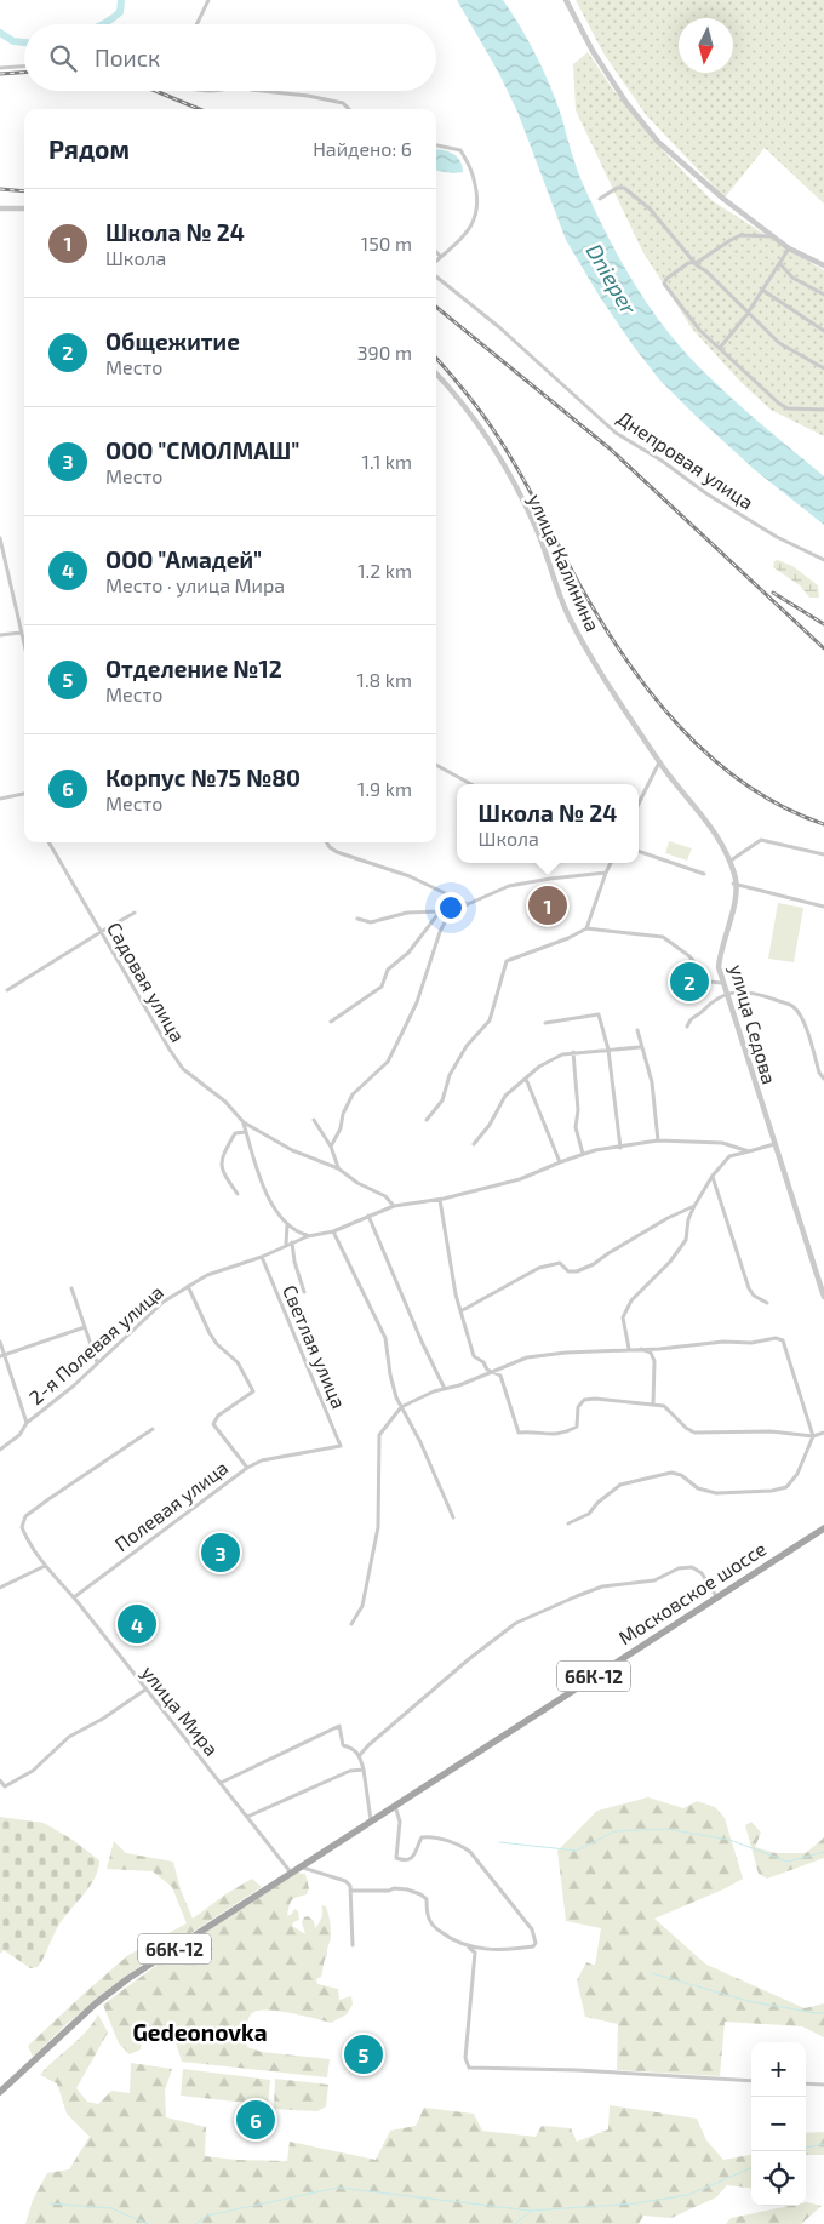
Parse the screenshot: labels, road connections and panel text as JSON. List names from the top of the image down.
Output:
{
  "streets": {
    "main road": ["Московское шоссе", "66К-12"],
    "street": [
      "Днепровая улица",
      "улица Калинина",
      "Садовая улица",
      "улица Седова",
      "2-я Полевая улица",
      "Светлая улица",
      "Полевая улица",
      "улица Мира"
    ]
  },
  "crossings": [
    ["улица Калинина", "улица Седова"],
    ["Садовая улица", "2-я Полевая улица"],
    ["2-я Полевая улица", "Светлая улица"],
    ["2-я Полевая улица", "Полевая улица"],
    ["Светлая улица", "Полевая улица"],
    ["Полевая улица", "улица Мира"],
    ["Московское шоссе", "66К-12"],
    ["Московское шоссе", "улица Мира"],
    ["66К-12", "улица Мира"]
  ],
  "districts": ["Gedeonovka"],
  "water": ["Dnieper"],
  "north": "bottom",
  "page": {
    "search": "Поиск",
    "heading": ["Рядом", "Найдено: 6"],
    "list": [
      {
        "mark": "1",
        "name": "Школа № 24",
        "note": "Школа",
        "value": "150 m"
      },
      {
        "mark": "2",
        "name": "Общежитие",
        "note": "Место",
        "value": "390 m"
      },
      {
        "mark": "3",
        "name": "ООО \"СМОЛМАШ\"",
        "note": "Место",
        "value": "1.1 km"
      },
      {
        "mark": "4",
        "name": "ООО \"Амадей\"",
        "note": "Место · улица Мира",
        "value": "1.2 km"
      },
      {
        "mark": "5",
        "name": "Отделение №12",
        "note": "Место",
        "value": "1.8 km"
      },
      {
        "mark": "6",
        "name": "Корпус №75 №80",
        "note": "Место",
        "value": "1.9 km"
      }
    ],
    "popup": ["Школа № 24", "Школа"],
    "pins": [
      "1",
      "2",
      "3",
      "4",
      "5",
      "6"
    ],
    "map_buttons": ["+", "−"]
  }
}
